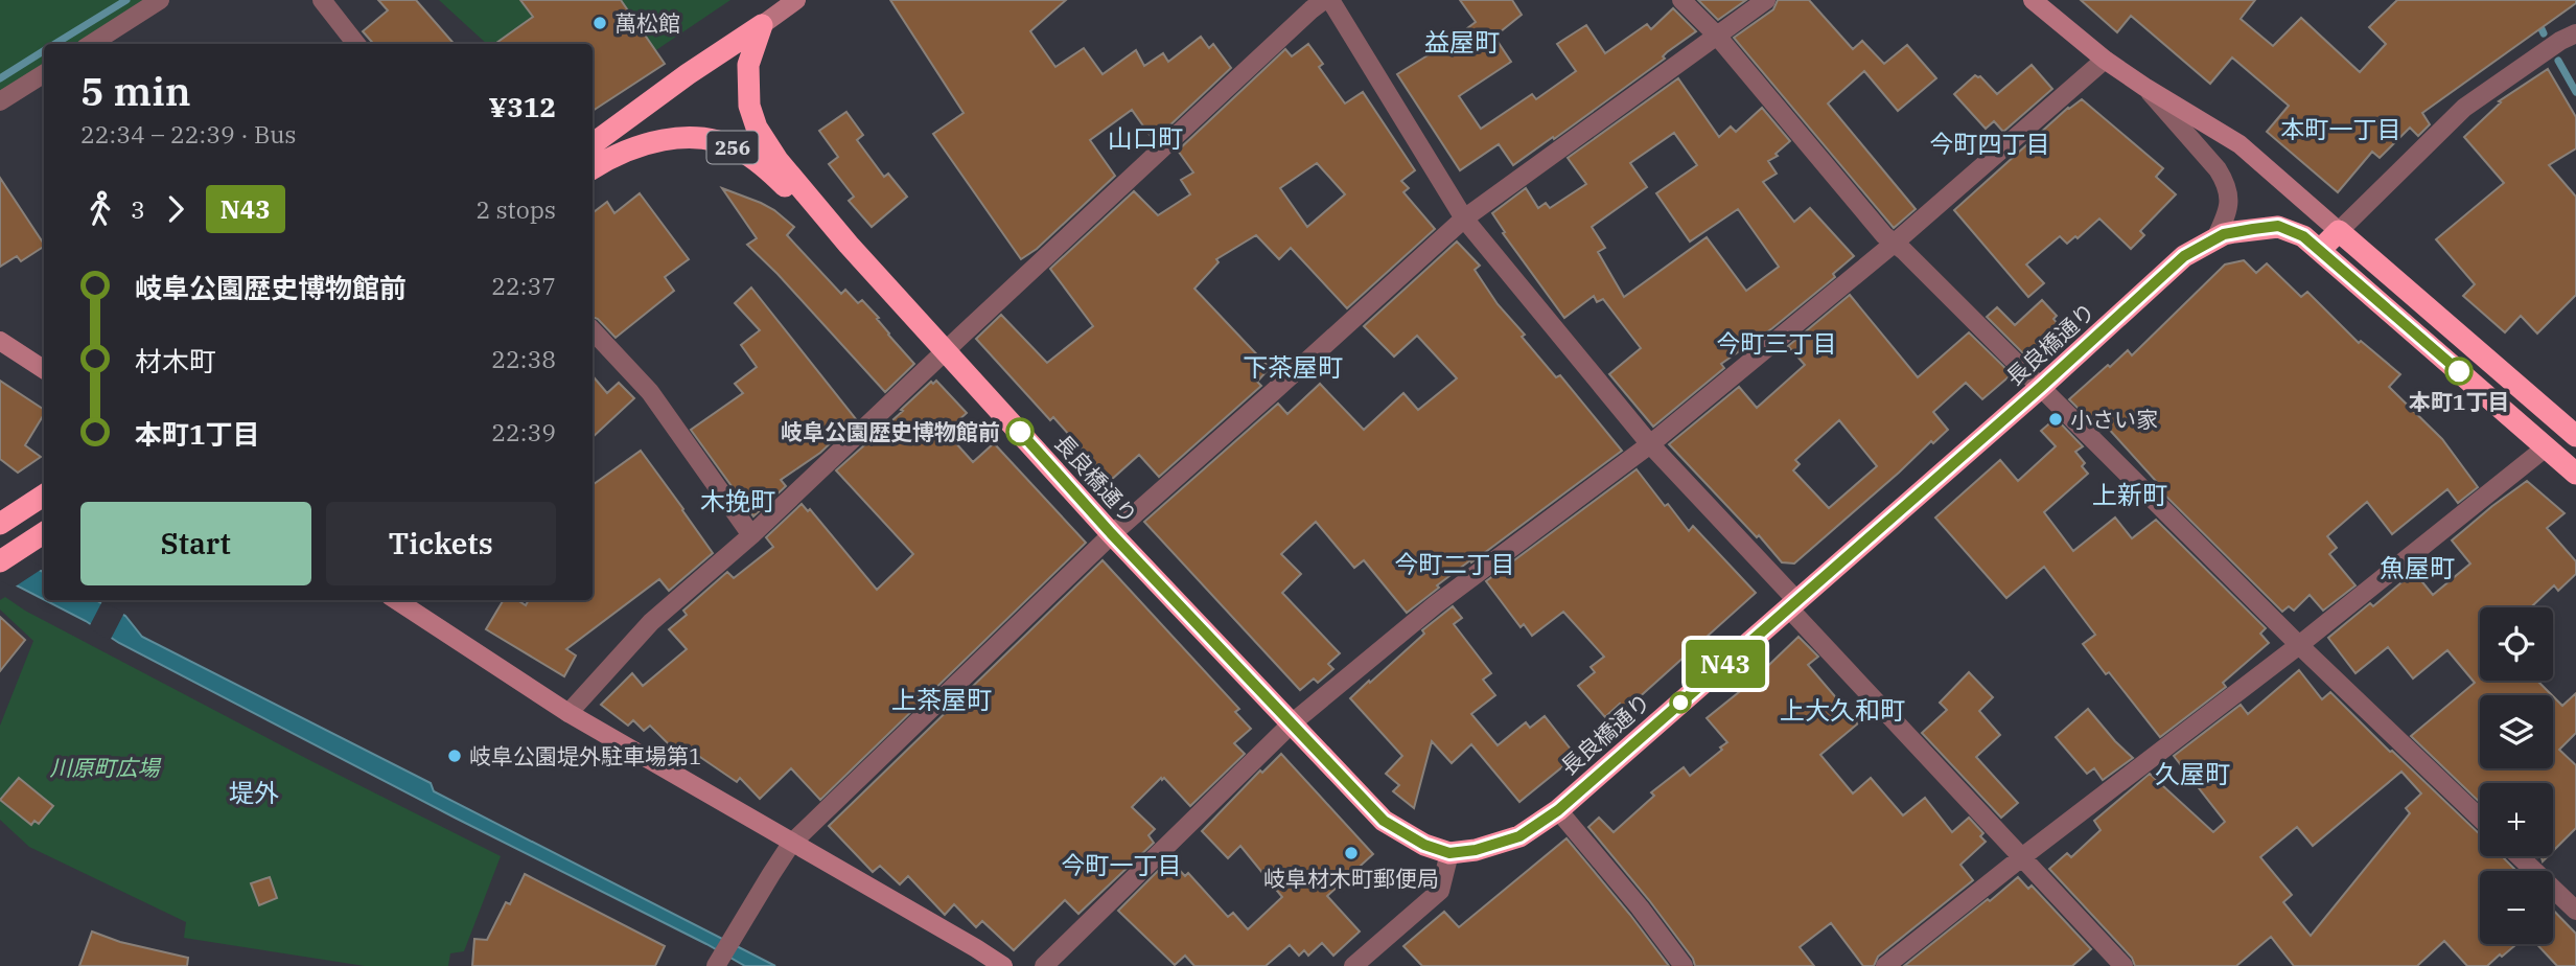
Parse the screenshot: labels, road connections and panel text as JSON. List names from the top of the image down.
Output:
{
  "streets": {
    "highway": ["256", "長良橋通り"]
  },
  "districts": [
    "益屋町",
    "本町一丁目",
    "山口町",
    "今町四丁目",
    "今町三丁目",
    "下茶屋町",
    "上新町",
    "木挽町",
    "今町二丁目",
    "魚屋町",
    "上茶屋町",
    "上大久和町",
    "久屋町",
    "堤外",
    "今町一丁目"
  ],
  "parks": ["川原町広場"],
  "places": [
    "萬松館",
    "本町1丁目",
    "小さい家",
    "岐阜公園歴史博物館前",
    "岐阜公園堤外駐車場第1",
    "岐阜材木町郵便局"
  ],
  "lines": ["bus line N43"],
  "page": {
    "on_map": "N43",
    "heading": ["5 min", "22:34 – 22:39 · Bus", "¥312"],
    "legs": ["3", "N43", "2 stops"],
    "list": [
      {
        "name": "岐阜公園歴史博物館前",
        "value": "22:37"
      },
      {
        "name": "材木町",
        "value": "22:38"
      },
      {
        "name": "本町1丁目",
        "value": "22:39"
      }
    ],
    "buttons": ["Start", "Tickets"],
    "map_buttons": ["+", "−"]
  }
}
